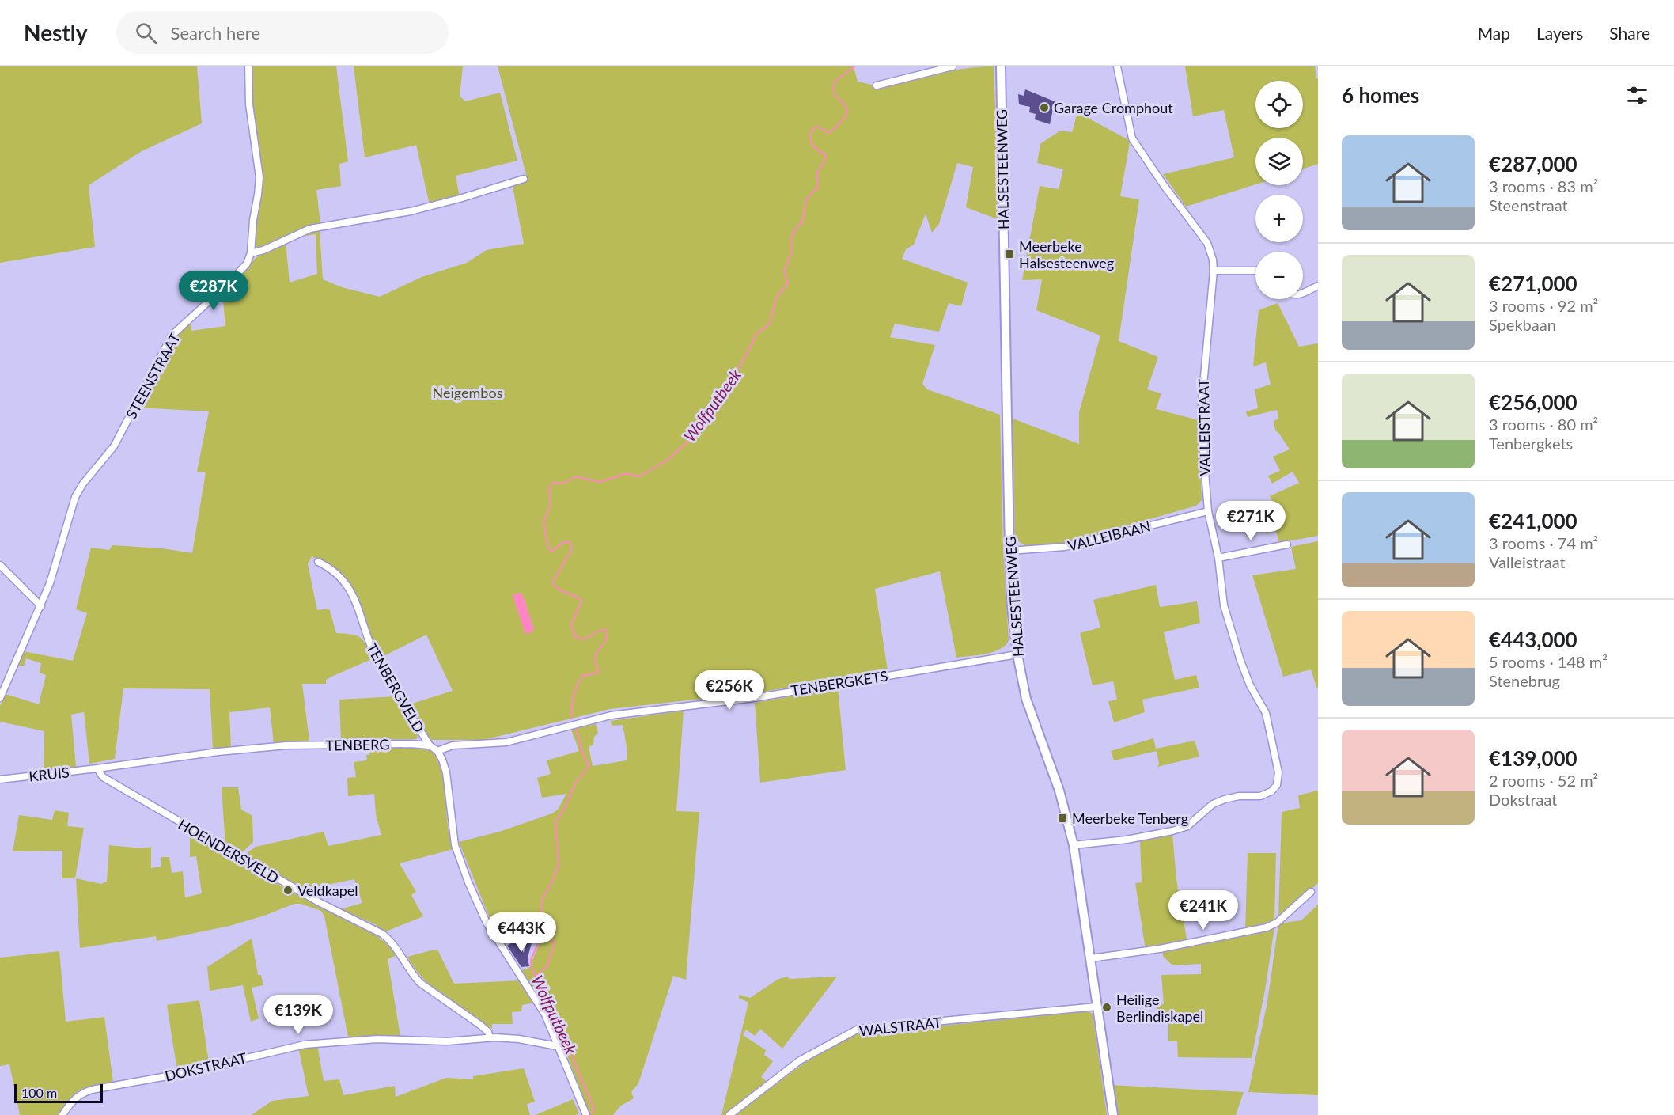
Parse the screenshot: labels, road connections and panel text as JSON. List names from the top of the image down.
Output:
{
  "streets": {
    "main road": ["HALSESTEENWEG"],
    "street": [
      "STEENSTRAAT",
      "VALLEISTRAAT",
      "VALLEIBAAN",
      "TENBERGKETS",
      "TENBERGVELD",
      "TENBERG",
      "KRUIS",
      "HOENDERSVELD",
      "WALSTRAAT",
      "DOKSTRAAT"
    ]
  },
  "crossings": [
    ["HALSESTEENWEG", "VALLEISTRAAT"],
    ["HALSESTEENWEG", "VALLEIBAAN"],
    ["HALSESTEENWEG", "TENBERGKETS"],
    ["HALSESTEENWEG", "WALSTRAAT"],
    ["VALLEISTRAAT", "VALLEIBAAN"],
    ["TENBERGVELD", "TENBERG"],
    ["TENBERG", "KRUIS"],
    ["TENBERG", "HOENDERSVELD"],
    ["KRUIS", "HOENDERSVELD"],
    ["HOENDERSVELD", "DOKSTRAAT"]
  ],
  "water": ["Wolfputbeek"],
  "parks": ["Neigembos"],
  "places": {
    "other": ["Garage Cromphout", "Veldkapel", "Heilige Berlindiskapel"],
    "transit": ["Meerbeke Halsesteenweg", "Meerbeke Tenberg"]
  },
  "scale_bar": "100 m",
  "page": {
    "header": "Nestly",
    "search": "Search here",
    "nav": ["Map", "Layers", "Share"],
    "heading": "6 homes",
    "map_buttons": ["+", "−"],
    "list": [
      {
        "name": "€287,000",
        "note": "3 rooms · 83 m² · Steenstraat"
      },
      {
        "name": "€271,000",
        "note": "3 rooms · 92 m² · Spekbaan"
      },
      {
        "name": "€256,000",
        "note": "3 rooms · 80 m² · Tenbergkets"
      },
      {
        "name": "€241,000",
        "note": "3 rooms · 74 m² · Valleistraat"
      },
      {
        "name": "€443,000",
        "note": "5 rooms · 148 m² · Stenebrug"
      },
      {
        "name": "€139,000",
        "note": "2 rooms · 52 m² · Dokstraat"
      }
    ],
    "price": [
      "€287K",
      "€271K",
      "€256K",
      "€241K",
      "€443K",
      "€139K"
    ],
    "scale": "100 m"
  }
}
